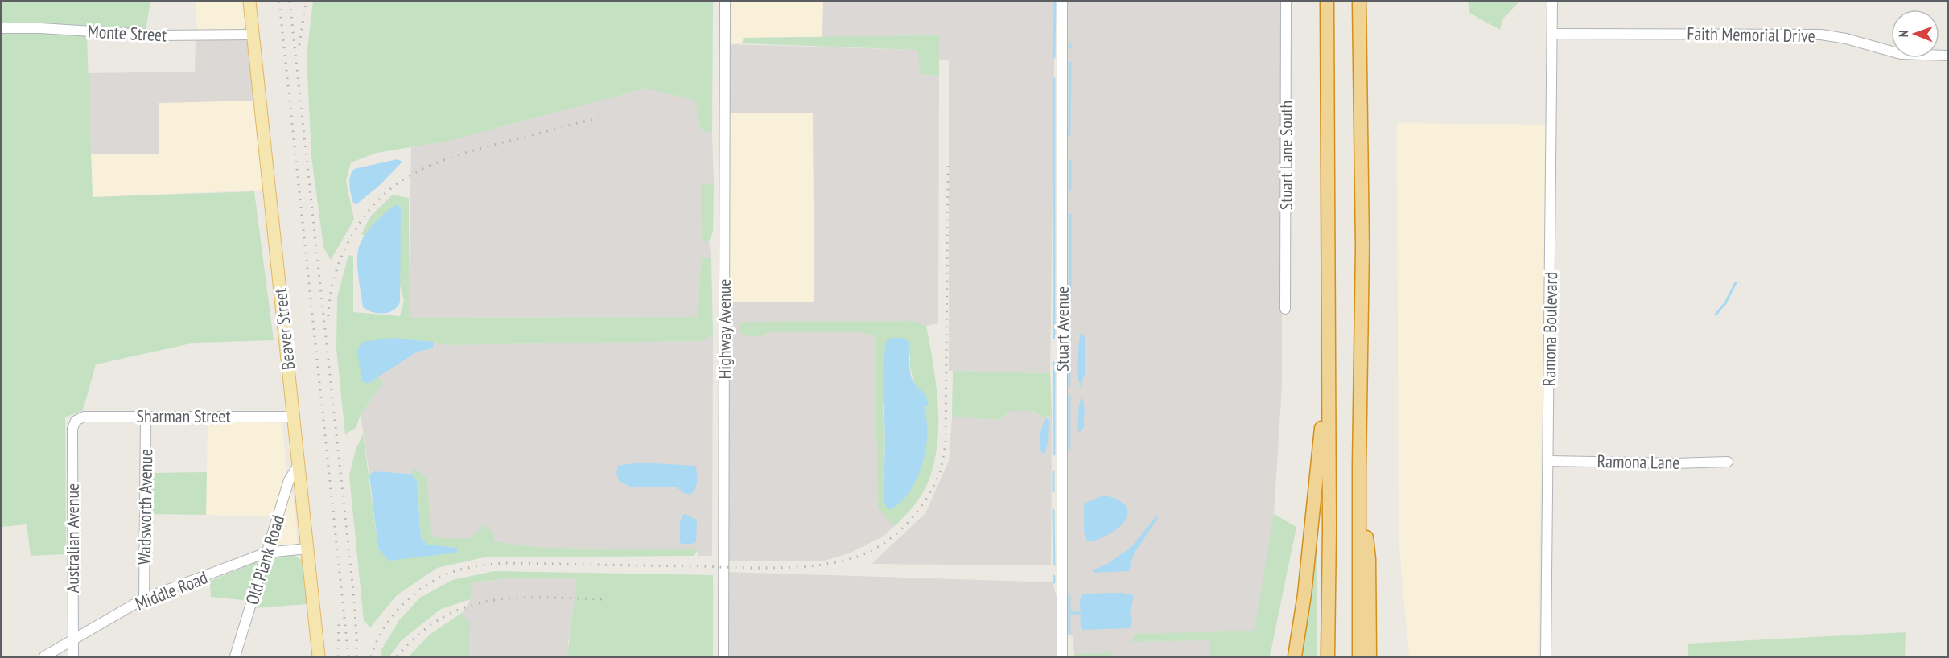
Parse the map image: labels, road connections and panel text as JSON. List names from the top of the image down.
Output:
{
  "streets": {
    "main road": ["Beaver Street"],
    "street": [
      "Monte Street",
      "Faith Memorial Drive",
      "Stuart Lane South",
      "Highway Avenue",
      "Stuart Avenue",
      "Ramona Boulevard",
      "Sharman Street",
      "Ramona Lane",
      "Wadsworth Avenue",
      "Australian Avenue",
      "Old Plank Road",
      "Middle Road"
    ]
  },
  "crossings": [
    ["Monte Street", "Beaver Street"],
    ["Faith Memorial Drive", "Ramona Boulevard"],
    ["Beaver Street", "Sharman Street"],
    ["Beaver Street", "Old Plank Road"],
    ["Beaver Street", "Middle Road"],
    ["Ramona Boulevard", "Ramona Lane"],
    ["Sharman Street", "Wadsworth Avenue"],
    ["Sharman Street", "Australian Avenue"],
    ["Wadsworth Avenue", "Middle Road"],
    ["Australian Avenue", "Middle Road"],
    ["Old Plank Road", "Middle Road"]
  ],
  "north": "left"
}
